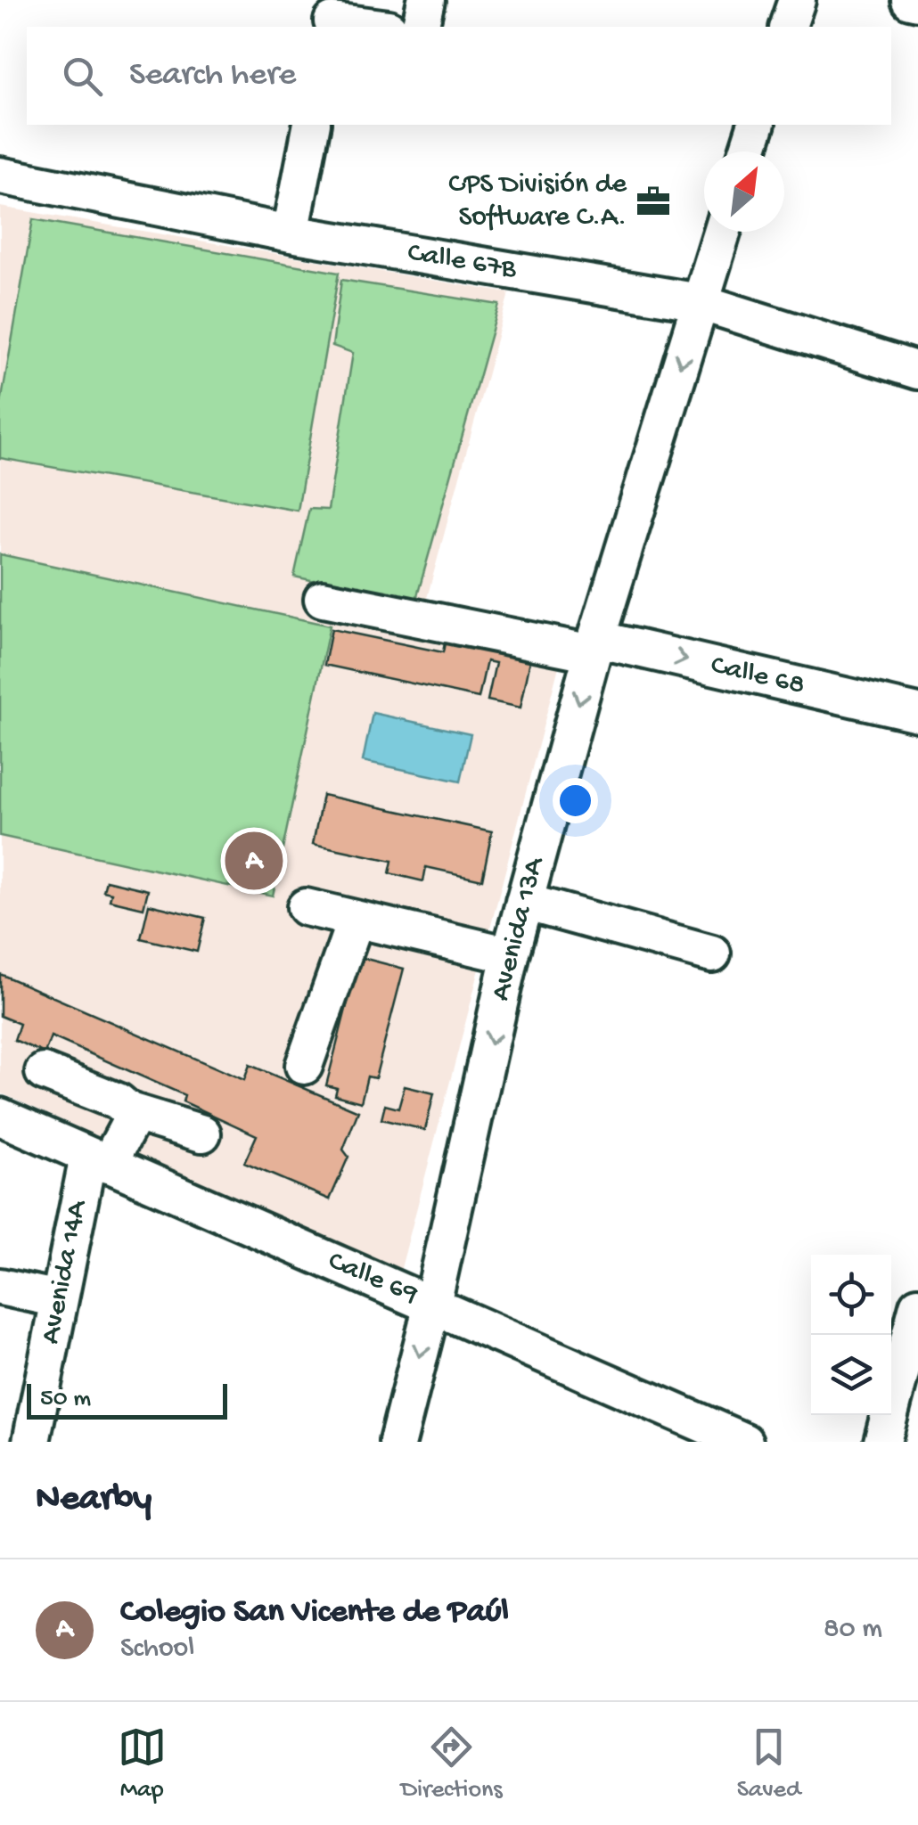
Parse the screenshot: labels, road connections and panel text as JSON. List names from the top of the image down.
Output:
{
  "streets": {
    "street": [
      "Calle 67B",
      "Calle 68",
      "Avenida 13A",
      "Avenida 14A",
      "Calle 69"
    ]
  },
  "crossings": [
    ["Calle 67B", "Avenida 13A"],
    ["Calle 68", "Avenida 13A"],
    ["Avenida 13A", "Calle 69"],
    ["Avenida 14A", "Calle 69"]
  ],
  "one_way": ["Avenida 13A"],
  "places": {
    "office": ["CPS División de Software C.A."]
  },
  "scale_bar": "50 m",
  "north": "top right",
  "page": {
    "search": "Search here",
    "pins": "A",
    "scale": "50 m",
    "heading": "Nearby",
    "list": [
      {
        "mark": "A",
        "name": "Colegio San Vicente de Paúl",
        "note": "School",
        "value": "80 m"
      }
    ],
    "nav": ["Map", "Directions", "Saved"]
  }
}
